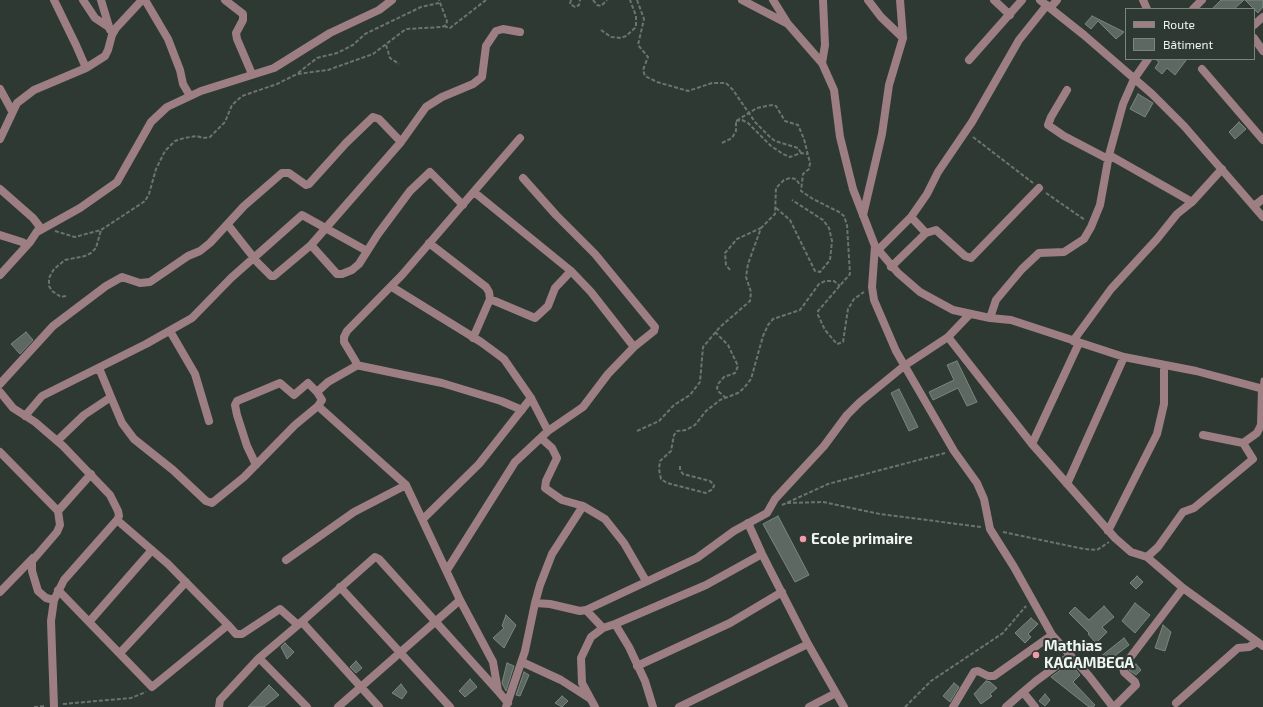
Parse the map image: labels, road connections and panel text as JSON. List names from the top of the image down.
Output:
{
  "places": ["Ecole primaire", "Mathias KAGAMBEGA"],
  "legend": ["Route", "Bâtiment"]
}
